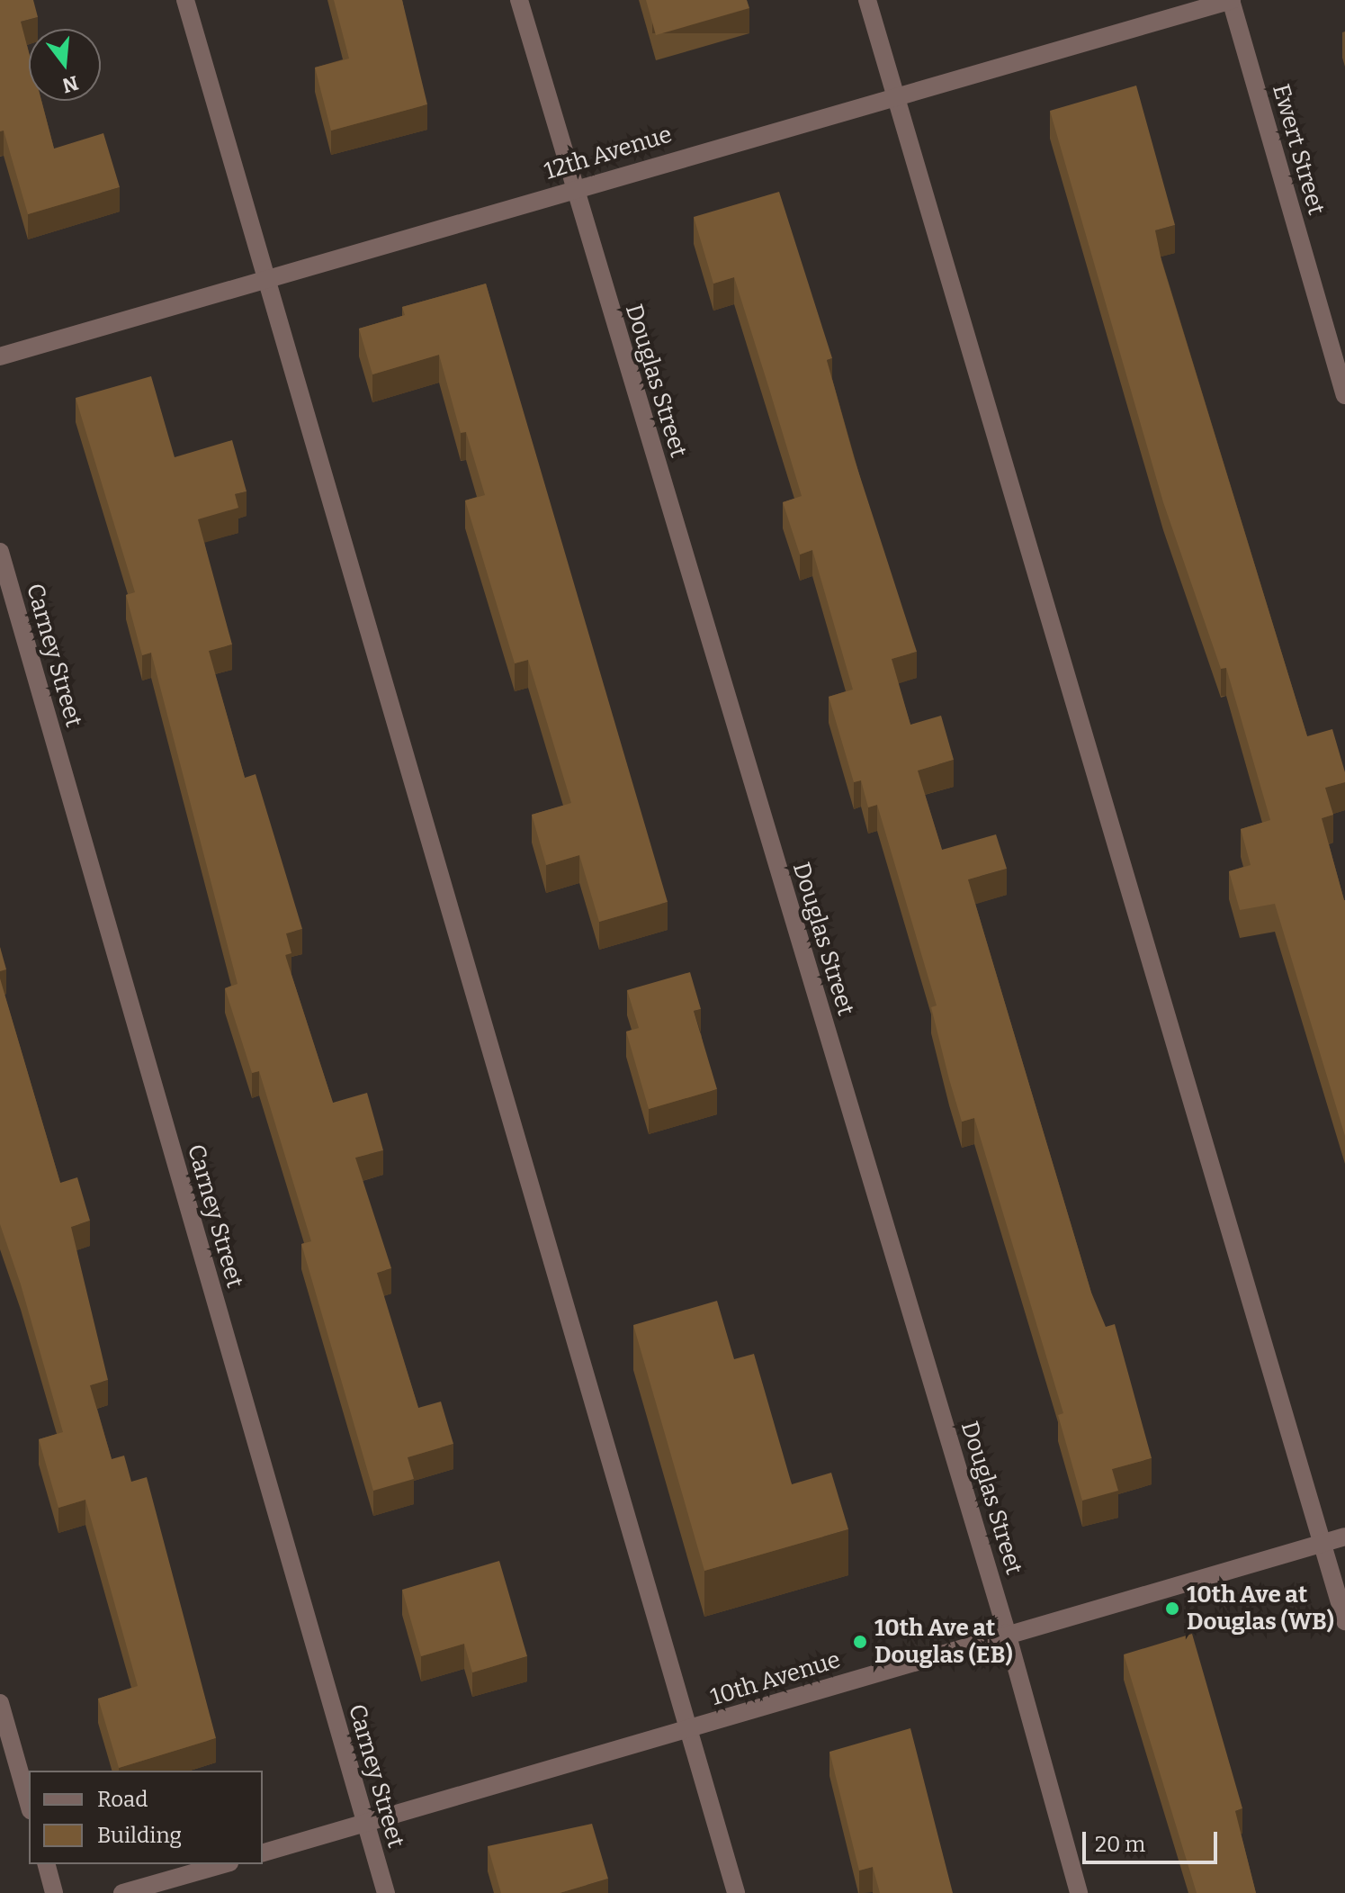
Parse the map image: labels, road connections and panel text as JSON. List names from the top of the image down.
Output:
{
  "streets": {
    "street": [
      "Ewert Street",
      "12th Avenue",
      "Douglas Street",
      "Carney Street",
      "10th Avenue"
    ]
  },
  "crossings": [
    ["Ewert Street", "12th Avenue"],
    ["12th Avenue", "Douglas Street"],
    ["Douglas Street", "10th Avenue"],
    ["Carney Street", "10th Avenue"]
  ],
  "places": ["10th Ave at Douglas (WB)", "10th Ave at Douglas (EB)"],
  "legend": ["Road", "Building"],
  "scale_bar": "20 m",
  "north": "bottom"
}
